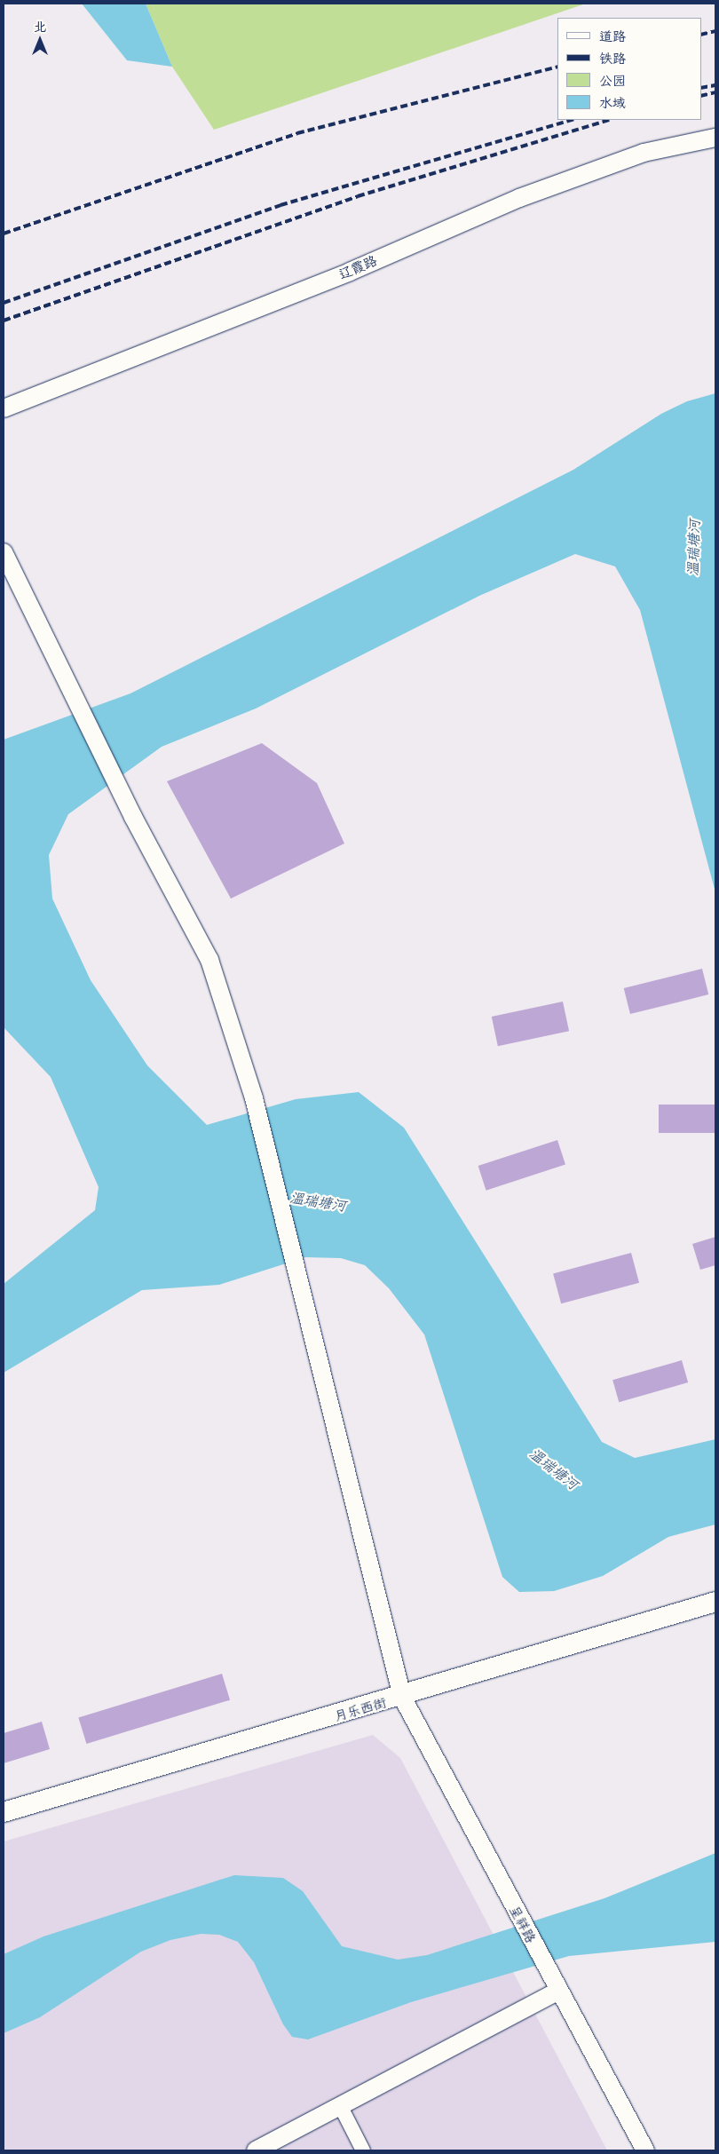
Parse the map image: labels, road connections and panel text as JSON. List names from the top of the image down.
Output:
{
  "streets": {
    "main road": ["月乐西街"],
    "street": ["辽霞路", "呈祥路"]
  },
  "crossings": [
    ["月乐西街", "呈祥路"]
  ],
  "water": ["温瑞塘河"],
  "legend": [
    "道路",
    "铁路",
    "公园",
    "水域"
  ],
  "north": "top"
}
